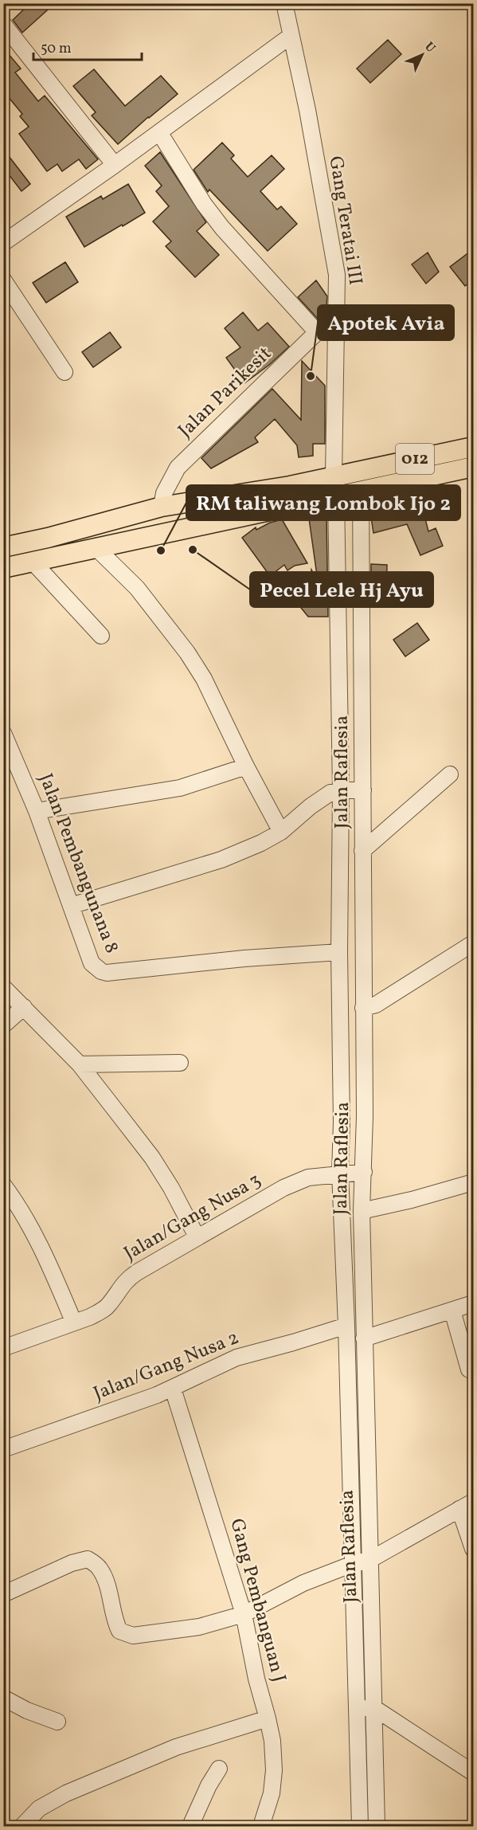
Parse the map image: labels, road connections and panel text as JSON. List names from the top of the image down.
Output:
{
  "streets": {
    "main road": ["012"],
    "street": [
      "Gang Teratai III",
      "Jalan Parikesit",
      "Jalan Raflesia",
      "Jalan Pembangunana 8",
      "Jalan/Gang Nusa 3",
      "Jalan/Gang Nusa 2",
      "Gang Pembanguan J"
    ]
  },
  "crossings": [
    ["Gang Teratai III", "Jalan Parikesit"],
    ["Gang Teratai III", "012"],
    ["Jalan Raflesia", "Jalan Pembangunana 8"],
    ["Jalan Raflesia", "Jalan/Gang Nusa 3"],
    ["Jalan Raflesia", "Jalan/Gang Nusa 2"],
    ["Jalan/Gang Nusa 2", "Gang Pembanguan J"]
  ],
  "places": ["Apotek Avia", "Pecel Lele Hj Ayu", "RM taliwang Lombok Ijo 2"],
  "scale_bar": "50 m",
  "north": "top right"
}
